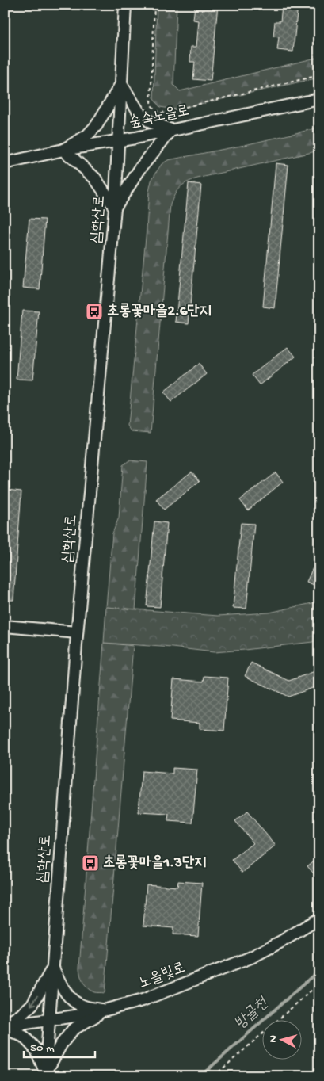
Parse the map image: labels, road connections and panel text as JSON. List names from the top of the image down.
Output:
{
  "streets": {
    "street": ["숲속노을로", "심학산로", "노을빛로"]
  },
  "crossings": [
    ["숲속노을로", "심학산로"],
    ["심학산로", "노을빛로"]
  ],
  "water": ["방골천"],
  "places": {
    "bus stop": ["초롱꽃마을2.6단지", "초롱꽃마을1.3단지"]
  },
  "scale_bar": "50 m",
  "north": "left"
}
